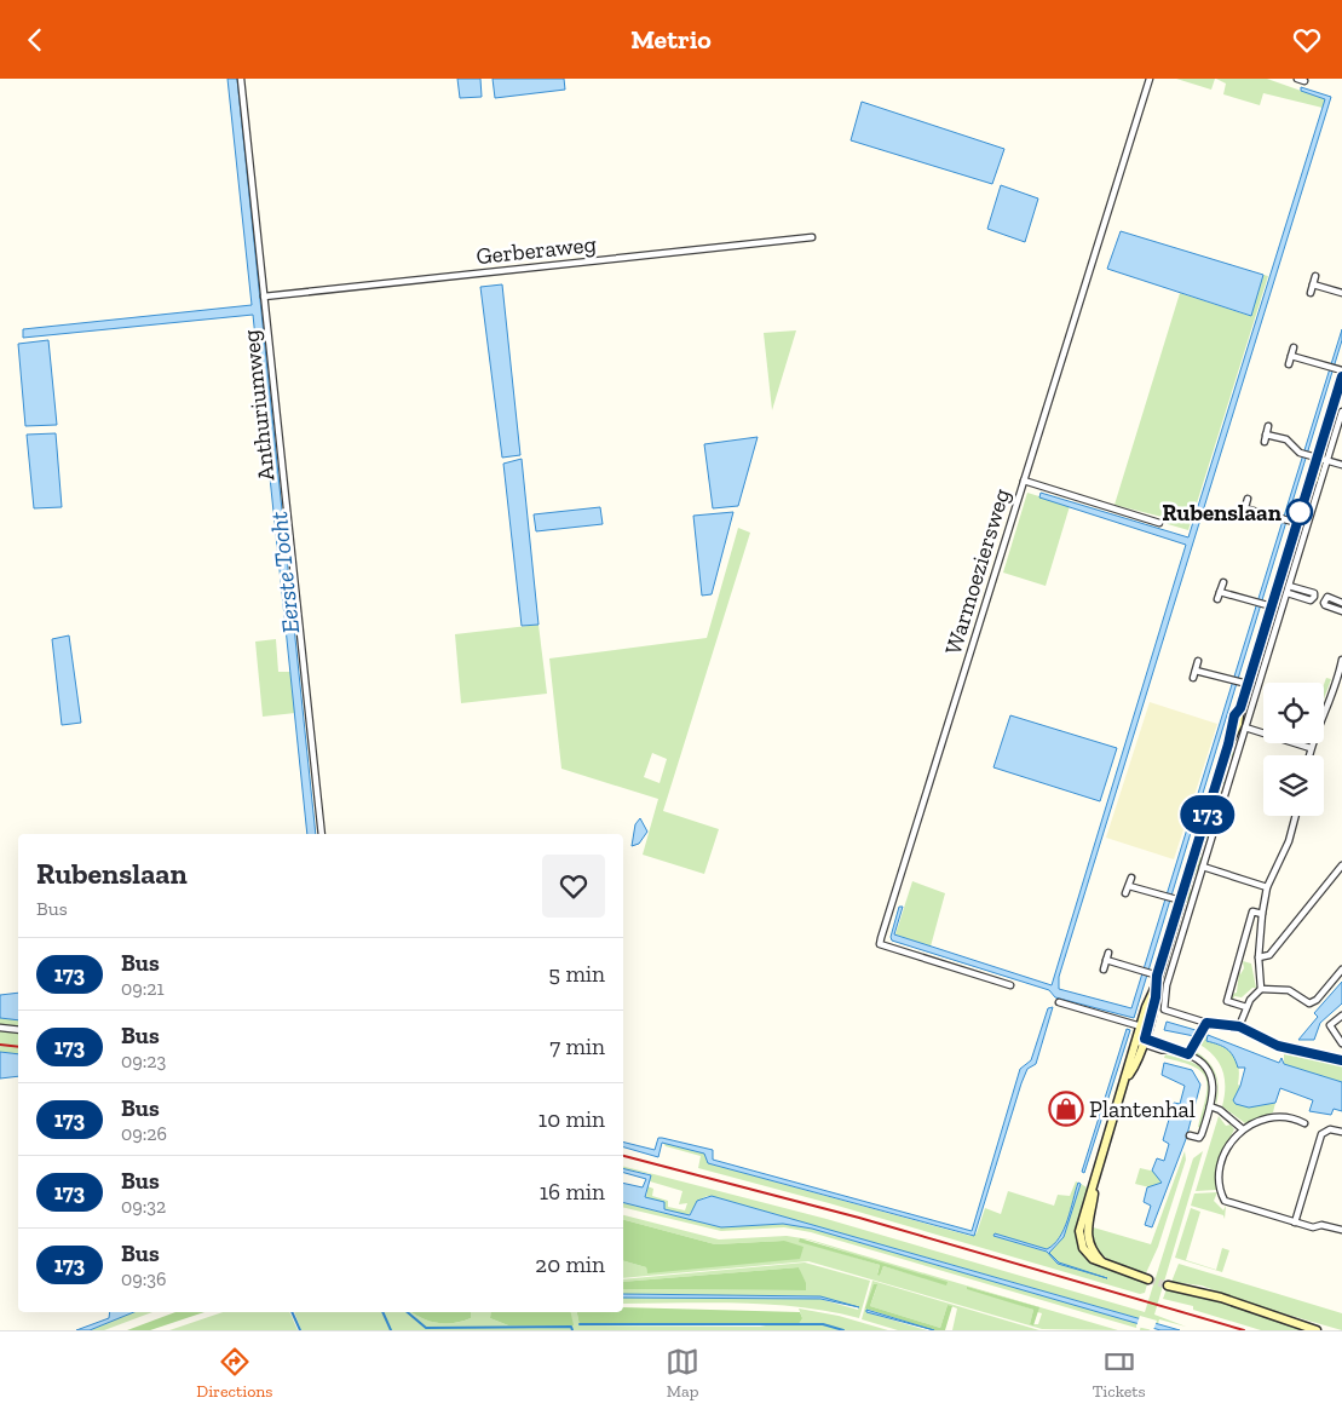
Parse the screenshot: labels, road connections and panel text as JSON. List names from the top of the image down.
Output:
{
  "streets": {
    "street": ["Gerberaweg", "Anthuriumweg", "Warmoeziersweg"]
  },
  "crossings": [
    ["Gerberaweg", "Anthuriumweg"]
  ],
  "water": ["Eerste Tocht"],
  "places": {
    "other": ["Rubenslaan"],
    "shop": ["Plantenhal"]
  },
  "lines": ["bus line 173"],
  "page": {
    "header": "Metrio",
    "on_map": "173",
    "heading": ["Rubenslaan", "Bus"],
    "list": [
      {
        "mark": "173",
        "name": "Bus",
        "note": "09:21",
        "value": "5 min"
      },
      {
        "mark": "173",
        "name": "Bus",
        "note": "09:23",
        "value": "7 min"
      },
      {
        "mark": "173",
        "name": "Bus",
        "note": "09:26",
        "value": "10 min"
      },
      {
        "mark": "173",
        "name": "Bus",
        "note": "09:32",
        "value": "16 min"
      },
      {
        "mark": "173",
        "name": "Bus",
        "note": "09:36",
        "value": "20 min"
      }
    ],
    "tabs": ["Directions", "Map", "Tickets"]
  }
}
